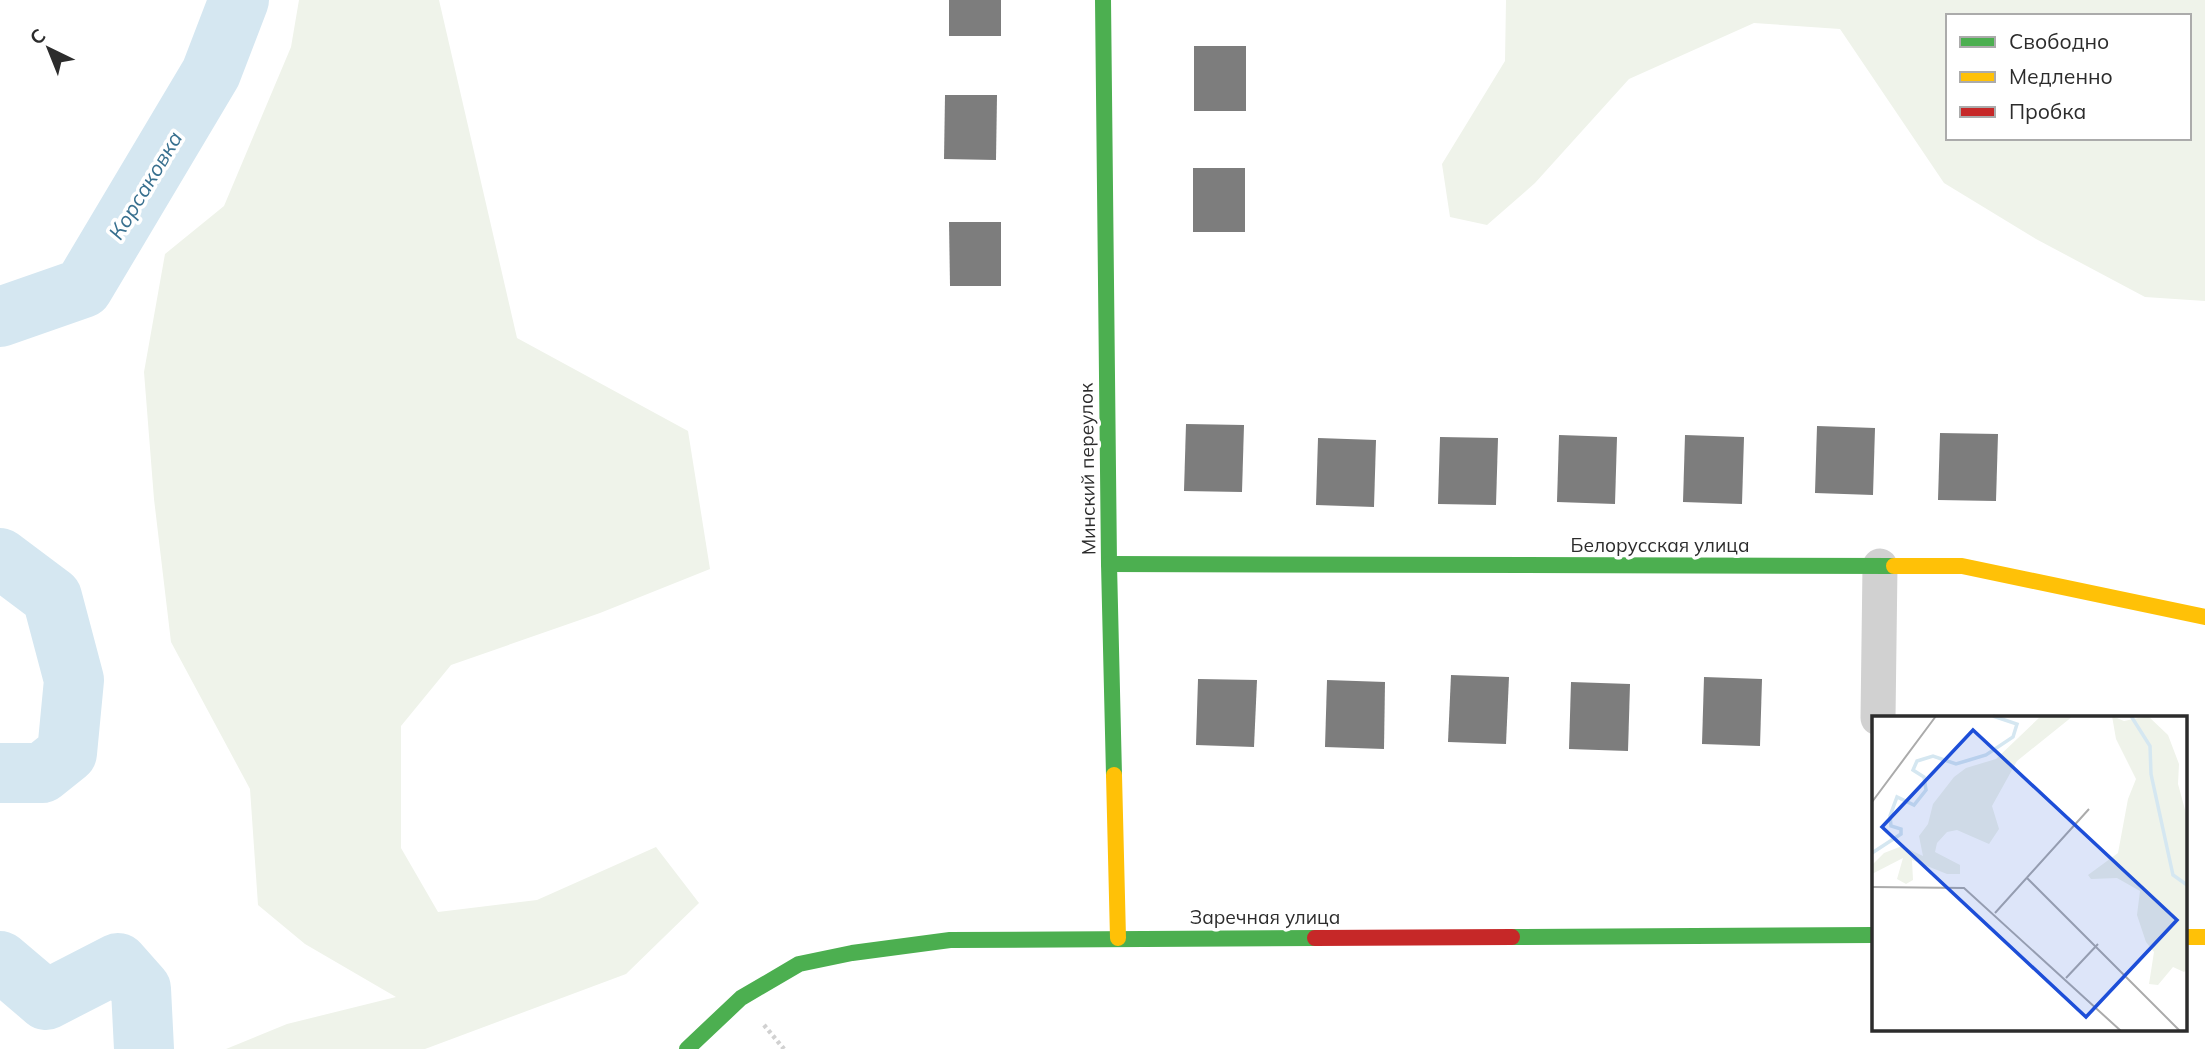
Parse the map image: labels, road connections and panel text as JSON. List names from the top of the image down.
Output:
{
  "streets": {
    "street": ["Минский переулок", "Белорусская улица", "Заречная улица"]
  },
  "crossings": [
    ["Минский переулок", "Белорусская улица"],
    ["Минский переулок", "Заречная улица"]
  ],
  "water": ["Корсаковка"],
  "legend": ["Свободно", "Медленно", "Пробка"],
  "north": "top left"
}
